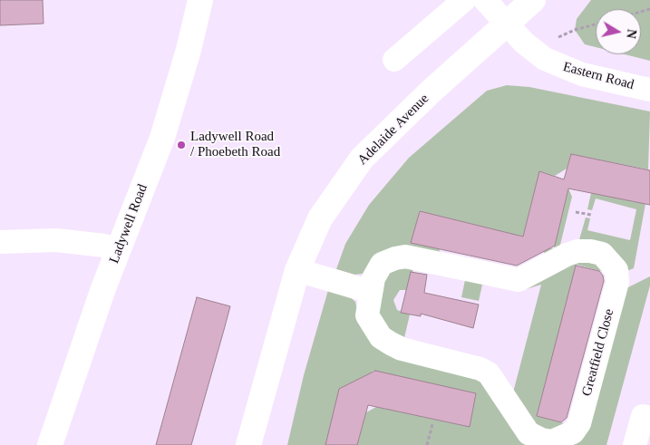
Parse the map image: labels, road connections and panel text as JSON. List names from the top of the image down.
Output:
{
  "streets": {
    "main road": ["Adelaide Avenue", "Ladywell Road"],
    "street": ["Eastern Road", "Greatfield Close"]
  },
  "crossings": [
    ["Eastern Road", "Adelaide Avenue"]
  ],
  "places": ["Ladywell Road / Phoebeth Road"],
  "north": "right"
}
